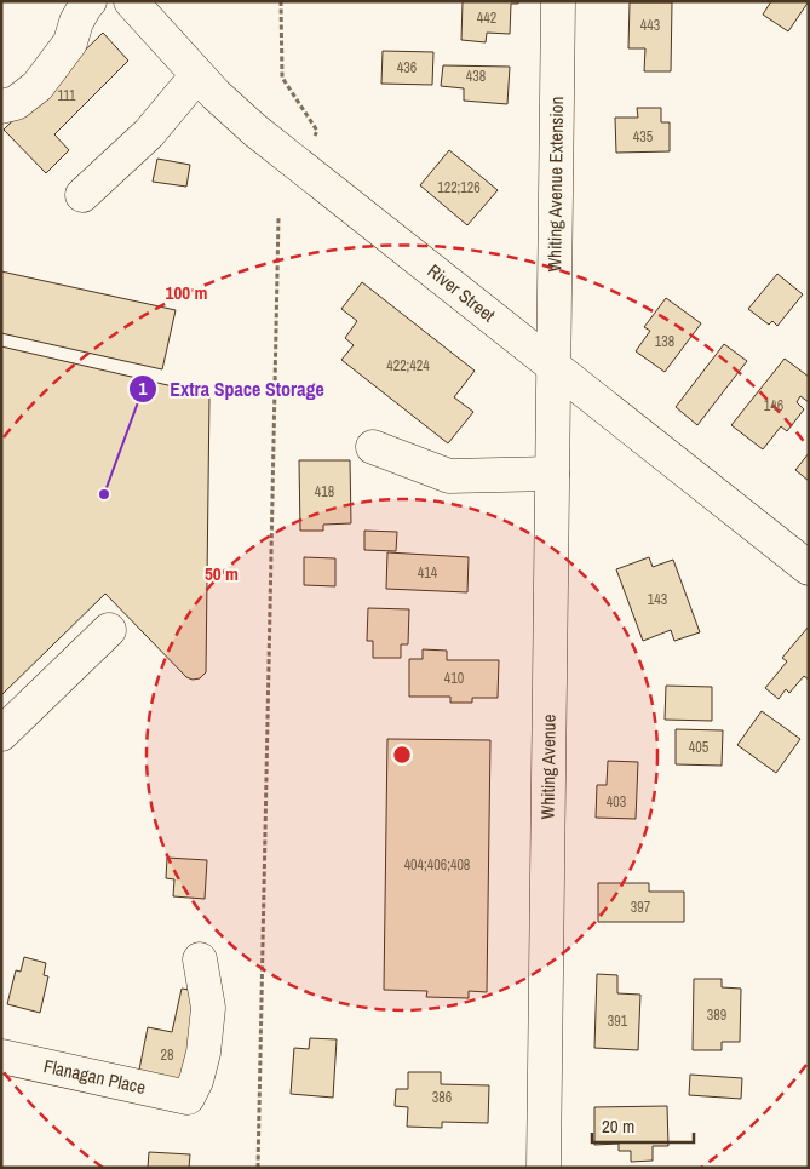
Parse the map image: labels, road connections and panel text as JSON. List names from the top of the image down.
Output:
{
  "streets": {
    "street": [
      "Whiting Avenue Extension",
      "River Street",
      "Whiting Avenue",
      "Flanagan Place"
    ]
  },
  "crossings": [
    ["Whiting Avenue Extension", "River Street"],
    ["Whiting Avenue Extension", "Whiting Avenue"],
    ["River Street", "Whiting Avenue"]
  ],
  "places": ["Extra Space Storage"],
  "house_numbers": [
    "442",
    "443",
    "436",
    "438",
    "111",
    "435",
    "122;126",
    "138",
    "422;424",
    "146",
    "418",
    "414",
    "143",
    "410",
    "405",
    "403",
    "404;406;408",
    "397",
    "389",
    "391",
    "28",
    "386"
  ],
  "scale_bar": "20 m",
  "rings": ["100 m", "50 m"]
}
